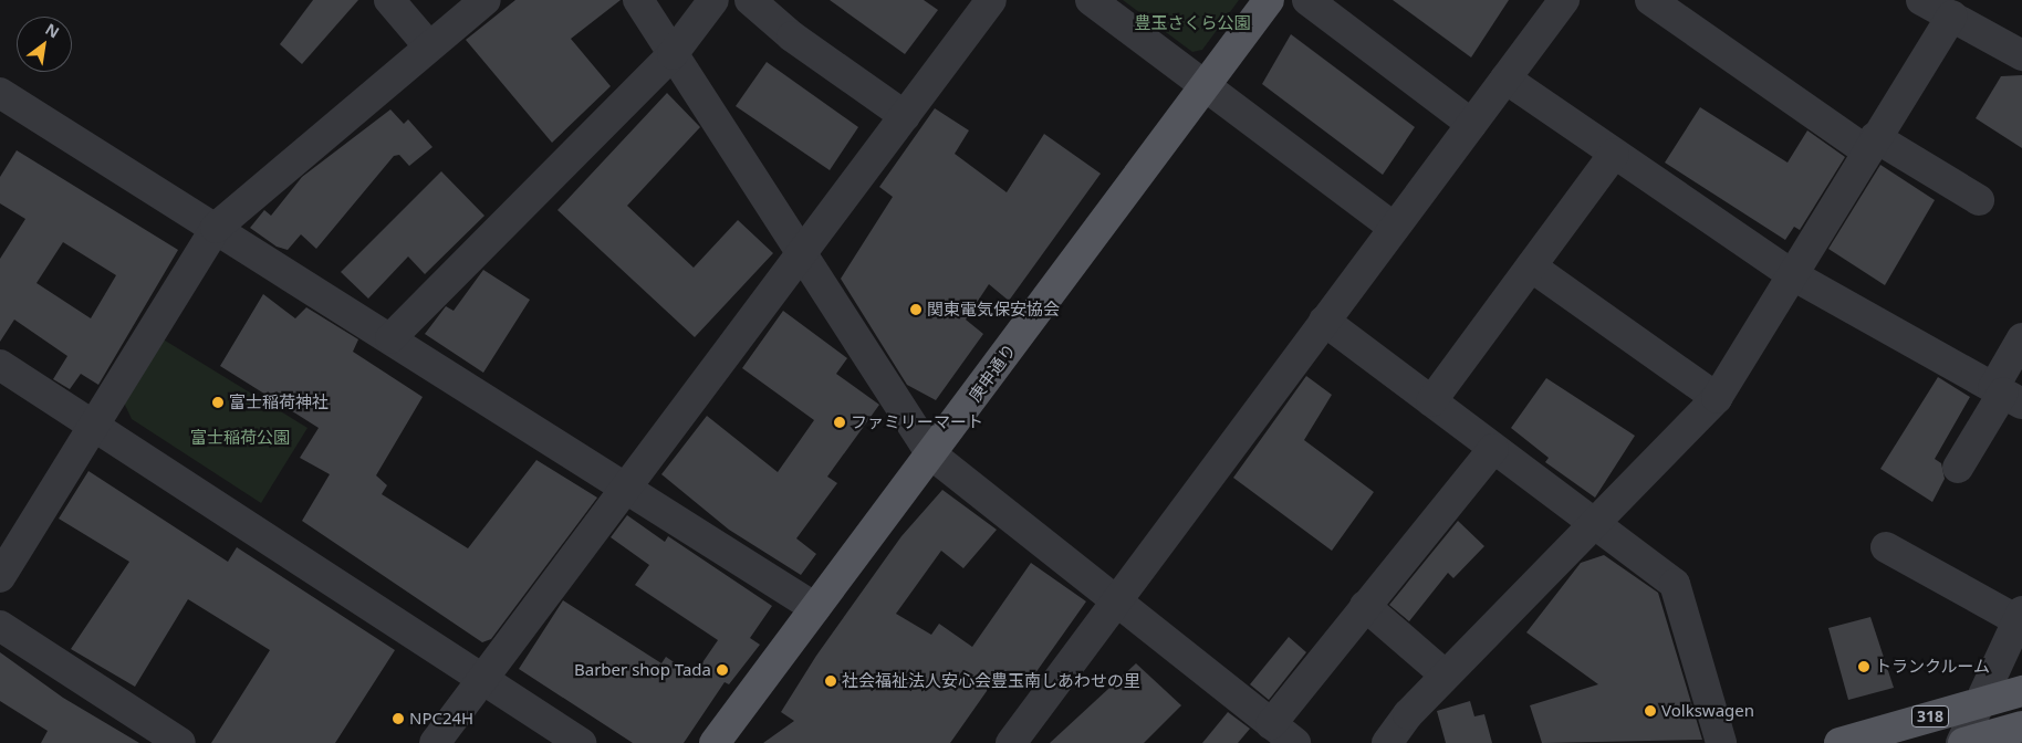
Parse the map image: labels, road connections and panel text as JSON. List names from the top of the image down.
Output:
{
  "streets": {
    "main road": ["庚申通り", "318"]
  },
  "parks": ["豊玉さくら公園", "富士稲荷公園"],
  "places": [
    "関東電気保安協会",
    "富士稲荷神社",
    "ファミリーマート",
    "トランクルーム",
    "Barber shop Tada",
    "社会福祉法人安心会豊玉南しあわせの里",
    "Volkswagen",
    "NPC24H"
  ],
  "north": "top right"
}
